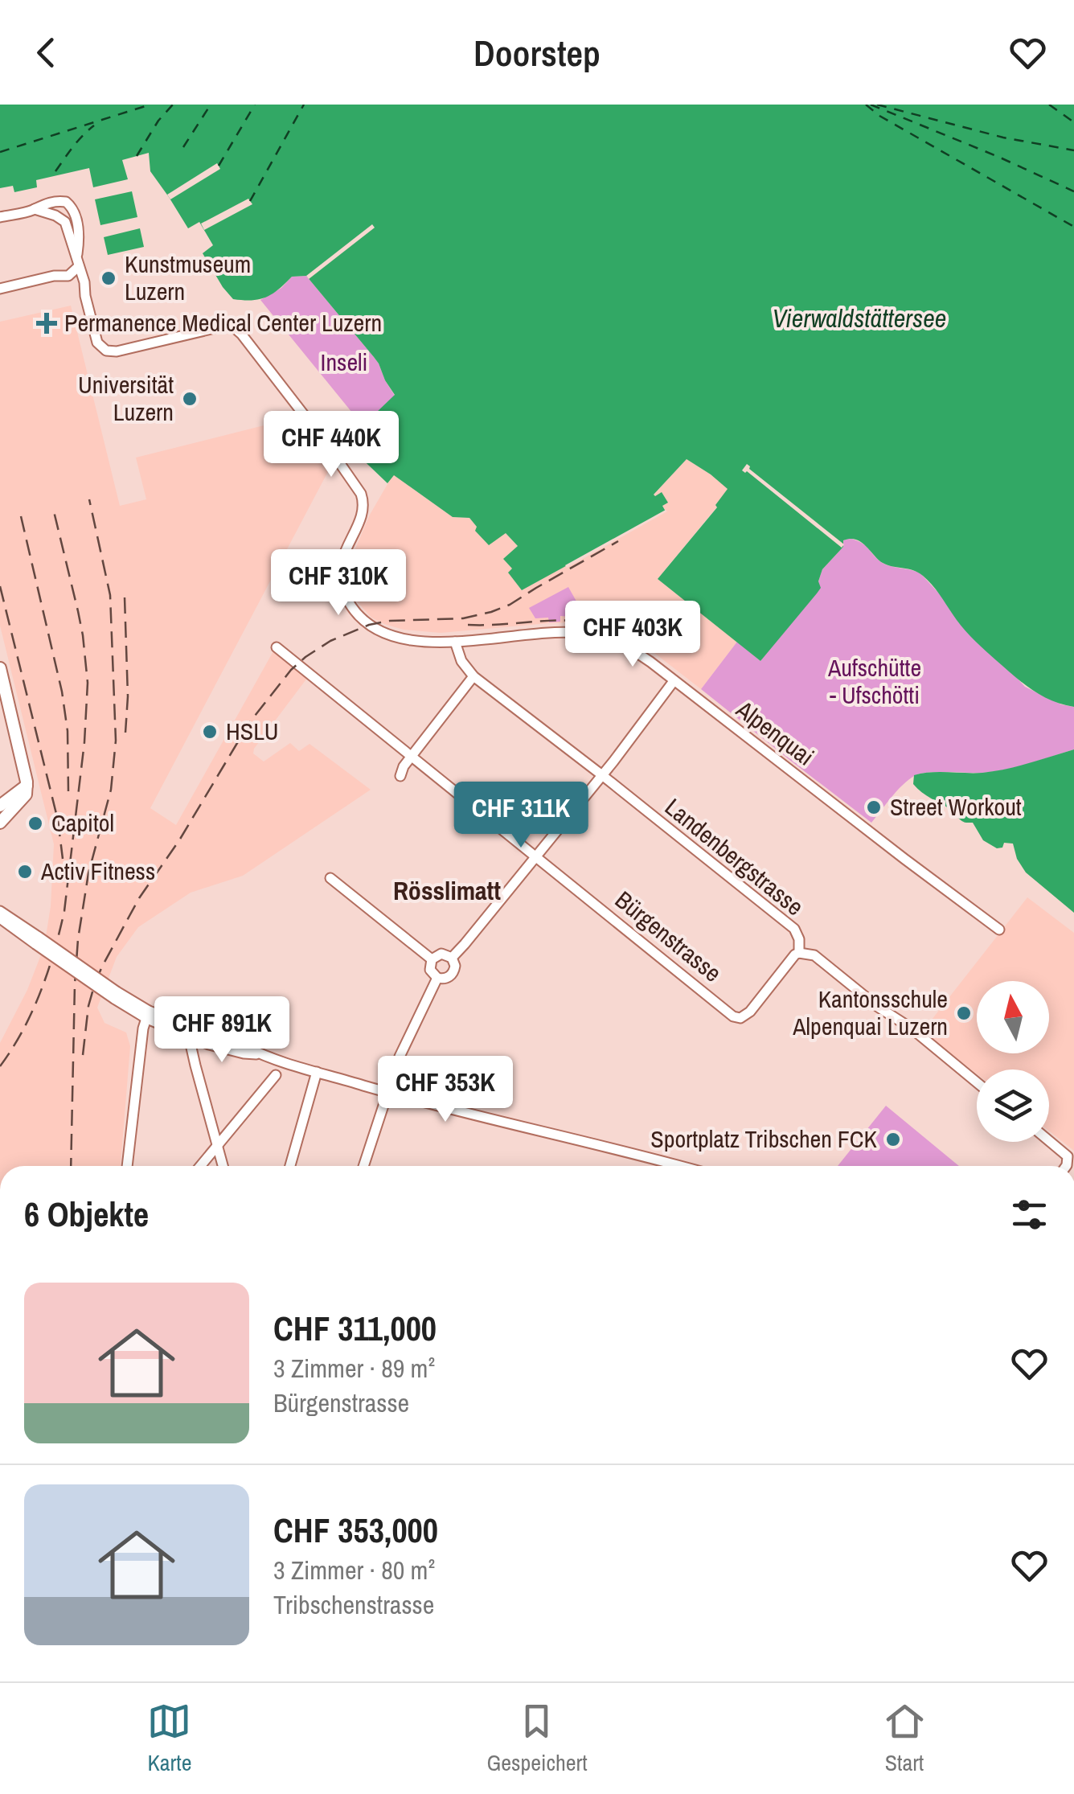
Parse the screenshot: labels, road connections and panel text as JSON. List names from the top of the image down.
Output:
{
  "streets": {
    "street": ["Alpenquai", "Landenbergstrasse", "Bürgenstrasse"]
  },
  "crossings": [
    ["Alpenquai", "Landenbergstrasse"],
    ["Landenbergstrasse", "Bürgenstrasse"]
  ],
  "districts": ["Rösslimatt"],
  "water": ["Vierwaldstättersee"],
  "parks": ["Inseli", "Aufschütte - Ufschötti"],
  "places": {
    "other": [
      "Kunstmuseum Luzern",
      "Universität Luzern",
      "HSLU",
      "Street Workout",
      "Capitol",
      "Activ Fitness",
      "Kantonsschule Alpenquai Luzern",
      "Sportplatz Tribschen FCK"
    ],
    "health": ["Permanence Medical Center Luzern"]
  },
  "north": "top",
  "page": {
    "header": "Doorstep",
    "price": [
      "CHF 440K",
      "CHF 310K",
      "CHF 403K",
      "CHF 311K",
      "CHF 891K",
      "CHF 353K"
    ],
    "heading": "6 Objekte",
    "list": [
      {
        "name": "CHF 311,000",
        "note": "3 Zimmer · 89 m² · Bürgenstrasse"
      },
      {
        "name": "CHF 353,000",
        "note": "3 Zimmer · 80 m² · Tribschenstrasse"
      }
    ],
    "tabs": ["Karte", "Gespeichert", "Start"]
  }
}
